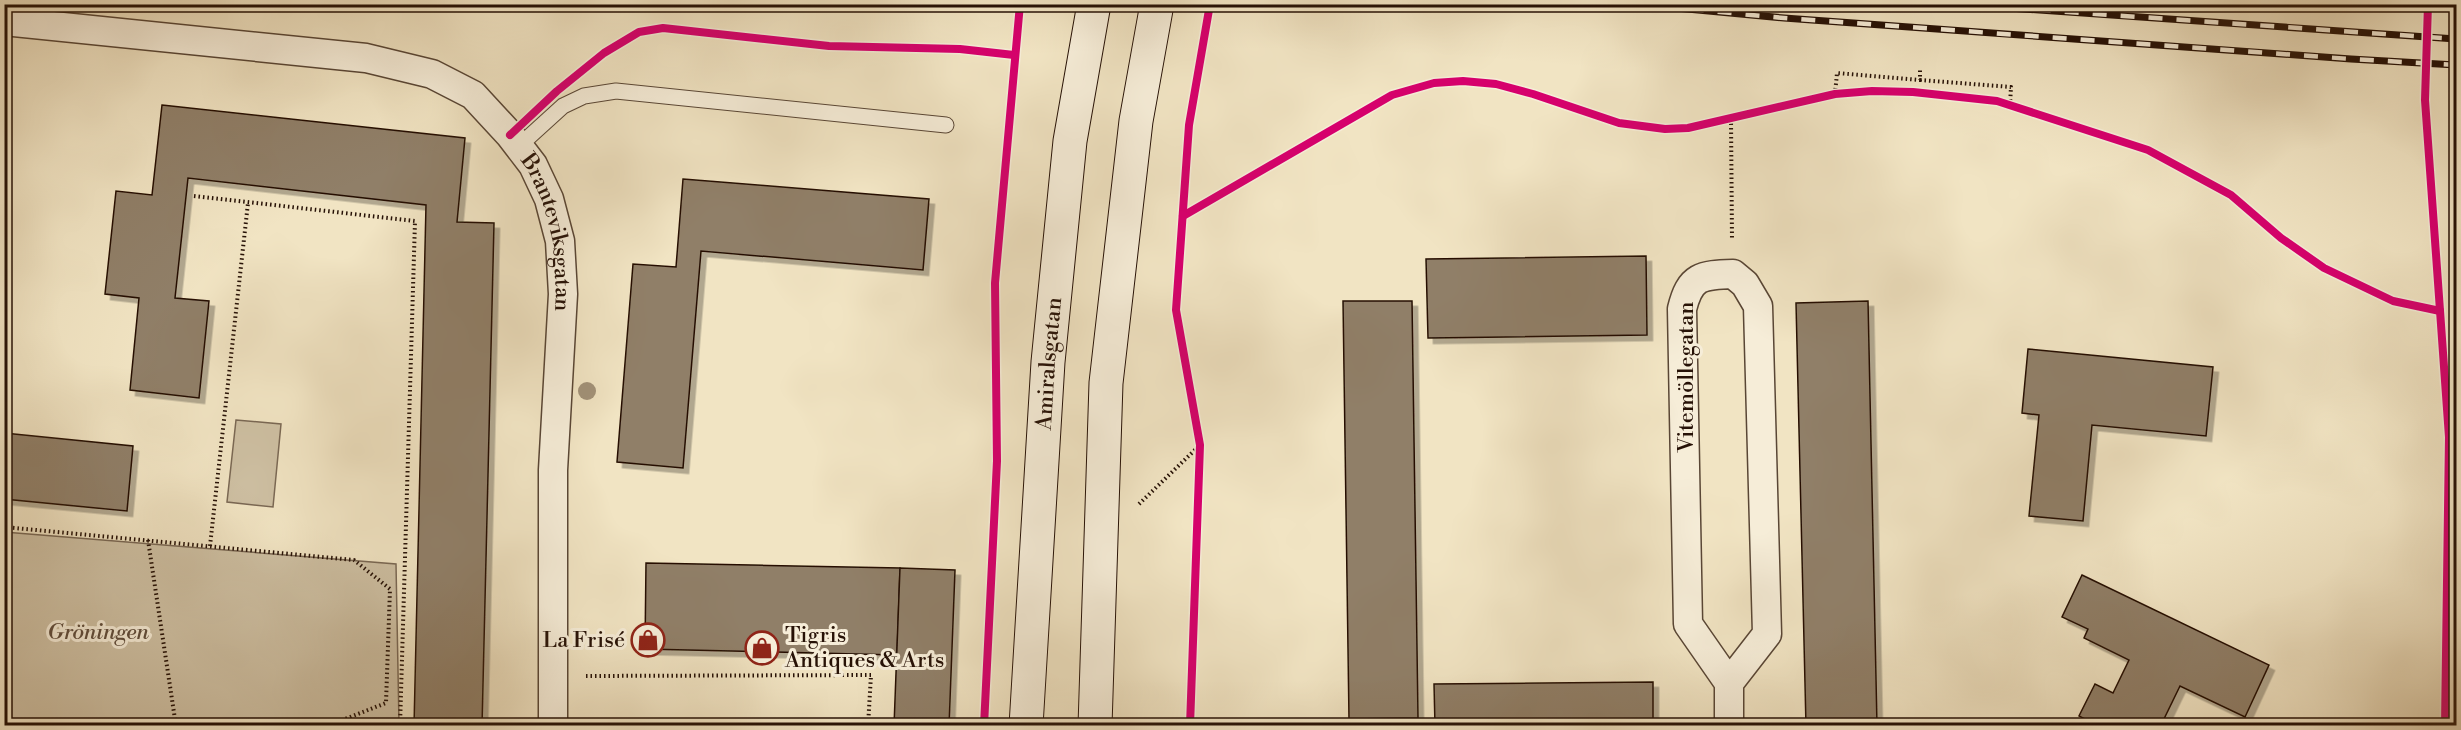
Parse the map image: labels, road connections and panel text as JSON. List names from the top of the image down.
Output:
{
  "streets": {
    "main road": ["Amiralsgatan"],
    "street": ["Branteviksgatan", "Vitemöllegatan"]
  },
  "parks": ["Gröningen"],
  "places": {
    "shop": ["La Frisé", "Tigris Antiques & Arts"]
  }
}
